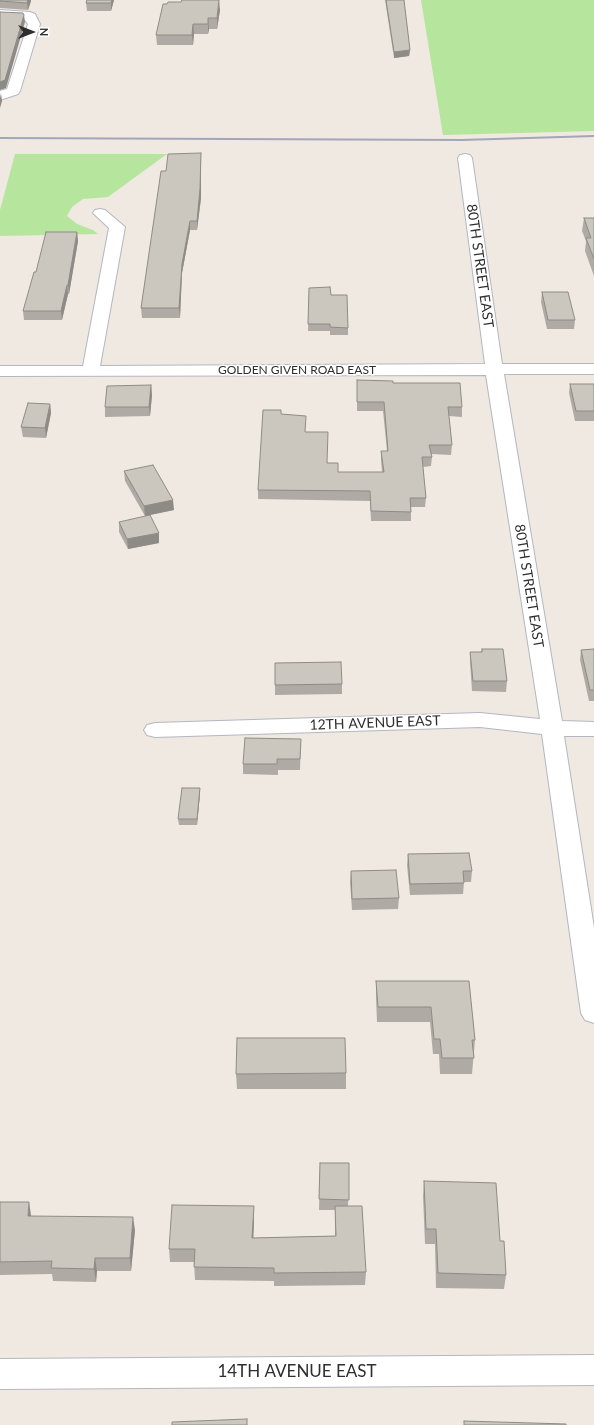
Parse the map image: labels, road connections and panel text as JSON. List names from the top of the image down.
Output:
{
  "streets": {
    "street": [
      "80TH STREET EAST",
      "GOLDEN GIVEN ROAD EAST",
      "12TH AVENUE EAST",
      "14TH AVENUE EAST"
    ]
  },
  "crossings": [
    ["80TH STREET EAST", "GOLDEN GIVEN ROAD EAST"],
    ["80TH STREET EAST", "12TH AVENUE EAST"]
  ],
  "north": "right"
}
